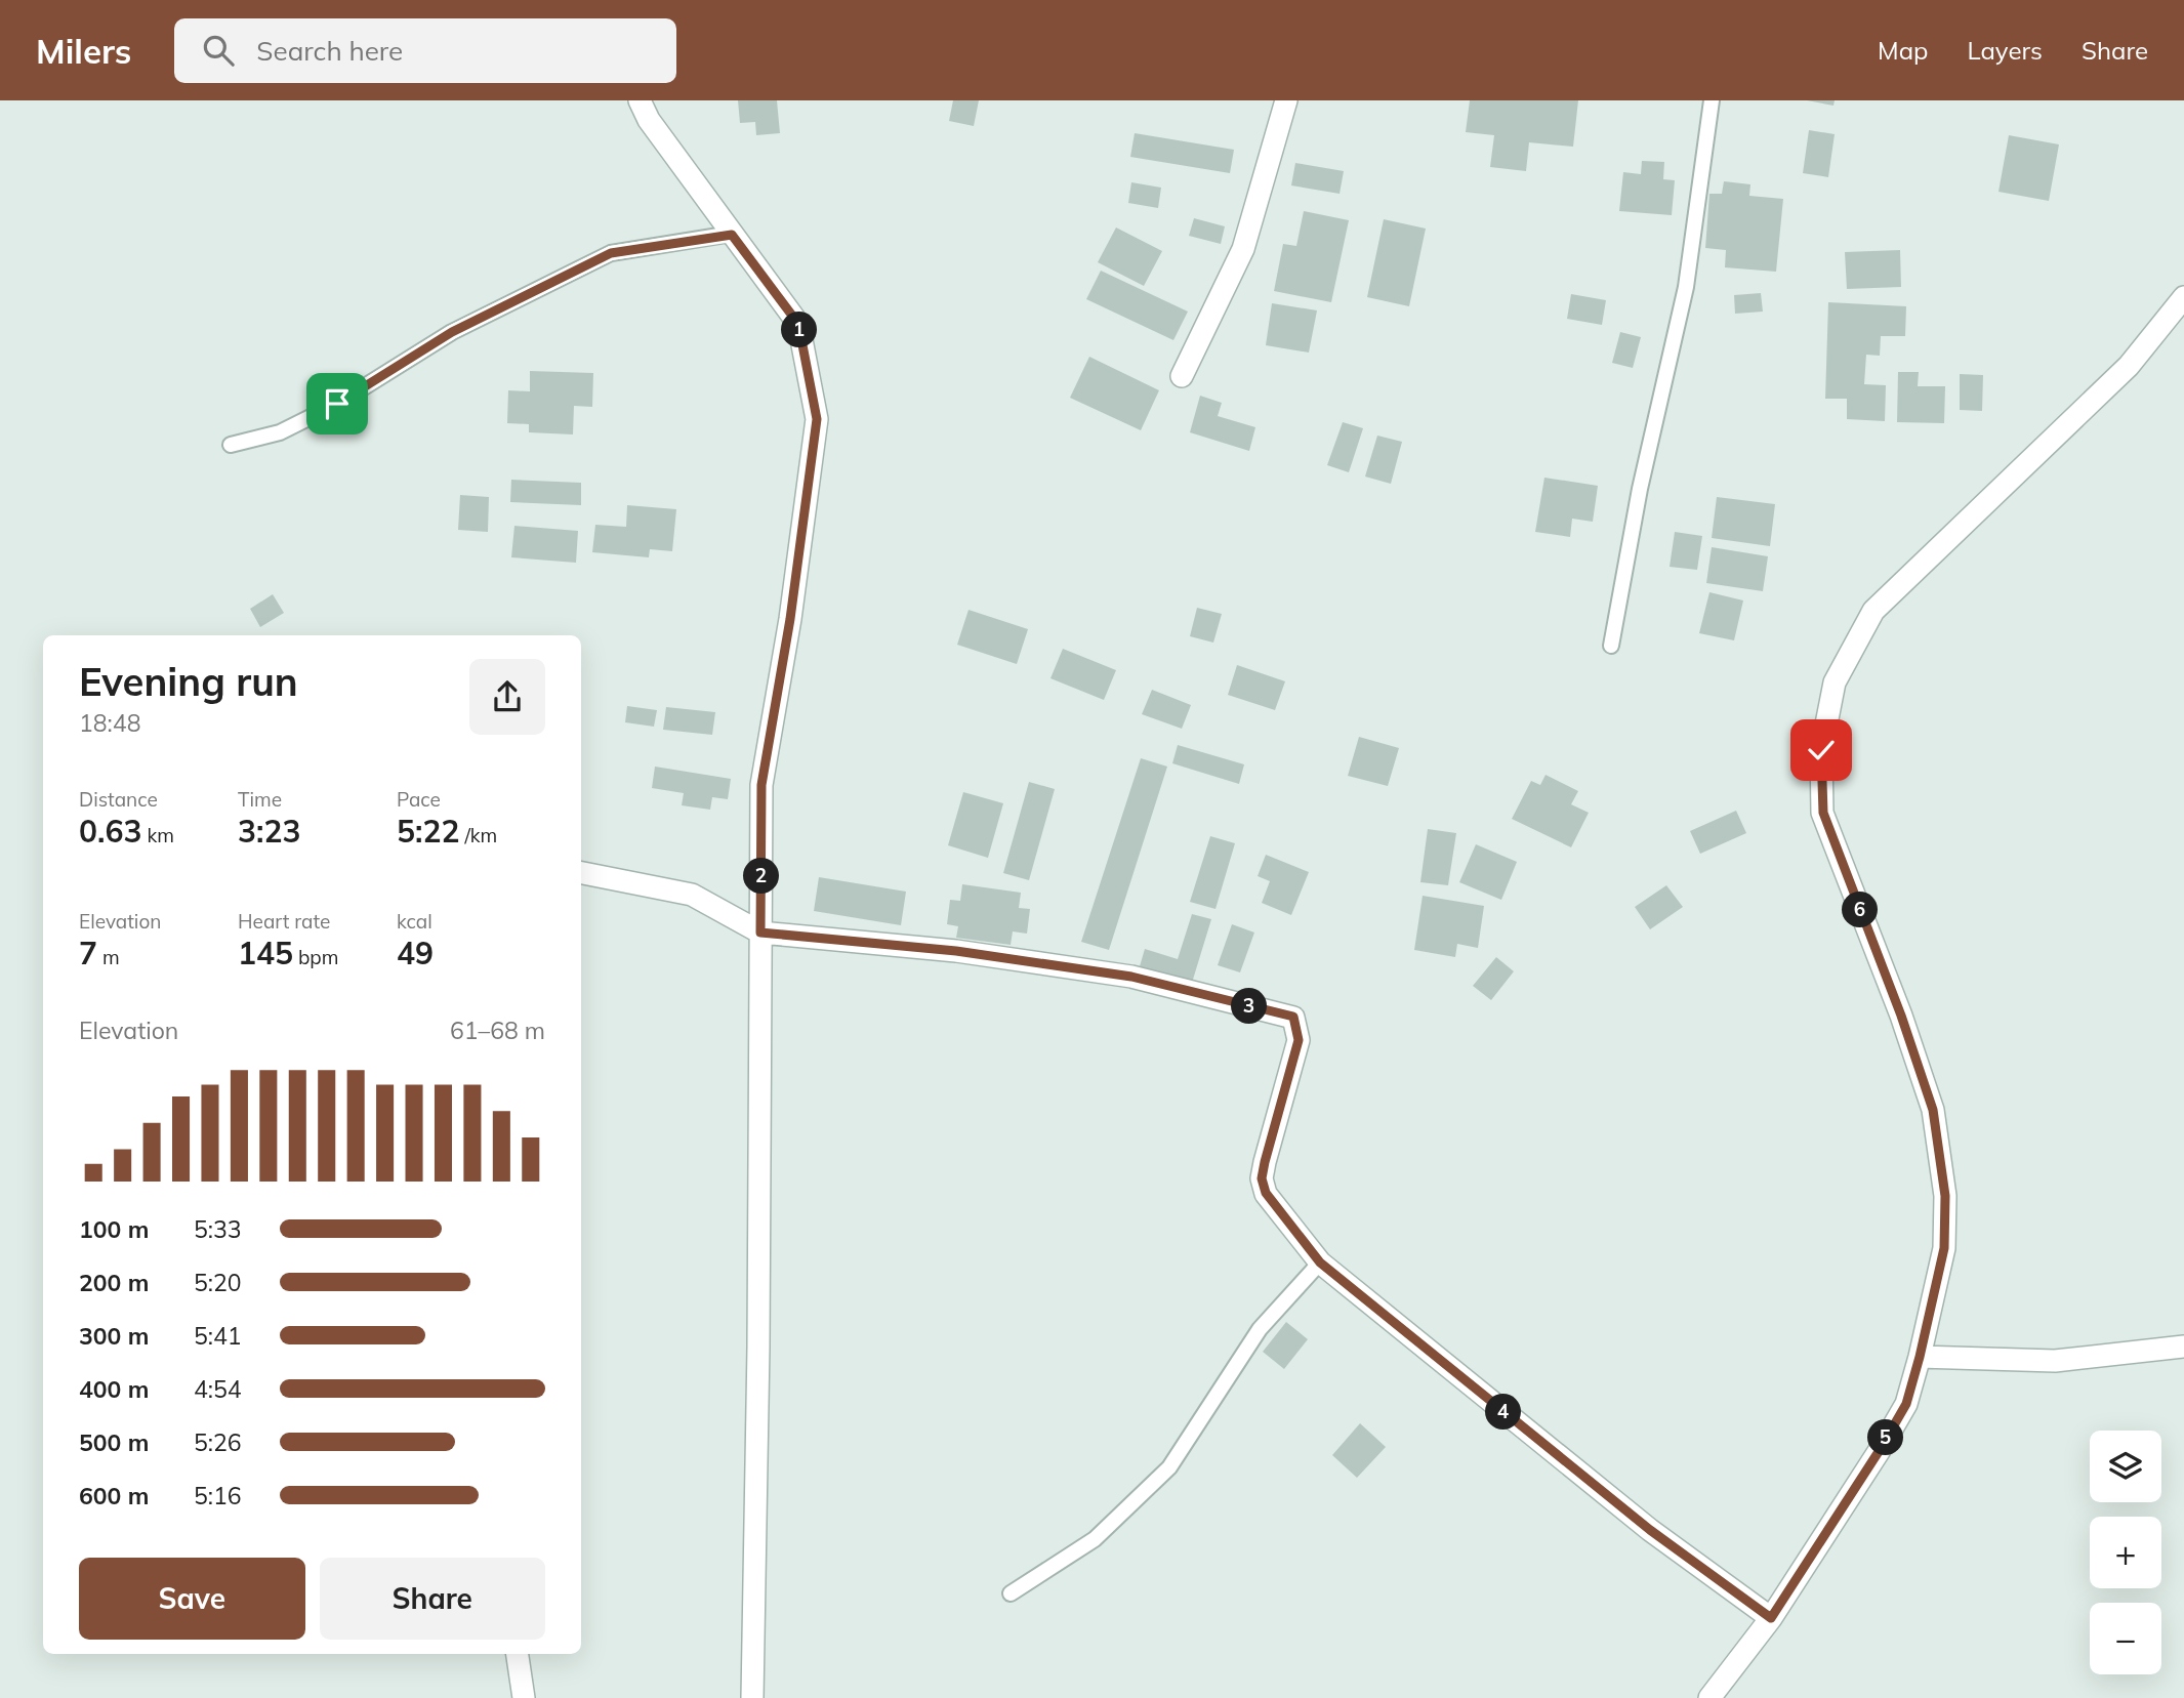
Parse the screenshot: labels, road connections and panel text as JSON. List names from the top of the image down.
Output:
{
  "page": {
    "header": "Milers",
    "search": "Search here",
    "nav": ["Map", "Layers", "Share"],
    "pins": [
      "1",
      "2",
      "6",
      "3",
      "4",
      "5"
    ],
    "heading": ["Evening run", "18:48"],
    "stats": [
      ["Distance", "0.63 km"],
      ["Time", "3:23"],
      ["Pace", "5:22 /km"],
      ["Elevation", "7 m"],
      ["Heart rate", "145 bpm"],
      ["kcal", "49"]
    ],
    "chart": ["Elevation", "61–68 m"],
    "list": [
      {
        "name": "100 m",
        "note": "5:33"
      },
      {
        "name": "200 m",
        "note": "5:20"
      },
      {
        "name": "300 m",
        "note": "5:41"
      },
      {
        "name": "400 m",
        "note": "4:54"
      },
      {
        "name": "500 m",
        "note": "5:26"
      },
      {
        "name": "600 m",
        "note": "5:16"
      }
    ],
    "map_buttons": ["+", "−"],
    "buttons": ["Save", "Share"]
  }
}
